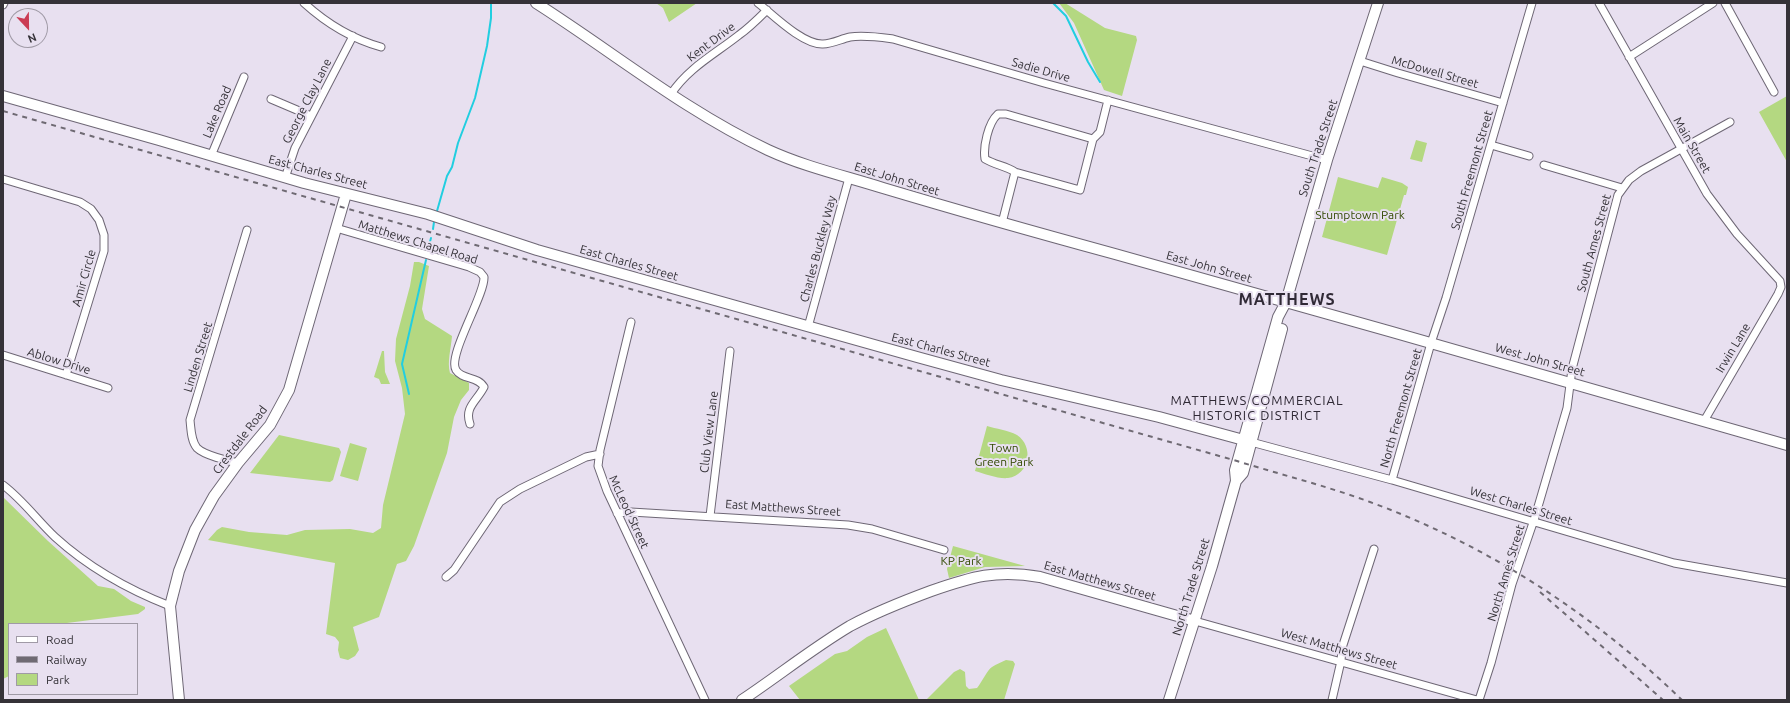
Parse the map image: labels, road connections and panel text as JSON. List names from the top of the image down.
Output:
{
  "streets": {
    "main road": [
      "South Trade Street",
      "East Charles Street",
      "East John Street",
      "West John Street",
      "Crestdale Road",
      "East Matthews Street",
      "North Trade Street"
    ],
    "street": [
      "Kent Drive",
      "Sadie Drive",
      "McDowell Street",
      "George Clay Lane",
      "Lake Road",
      "Main Street",
      "South Freemont Street",
      "Matthews Chapel Road",
      "South Ames Street",
      "Charles Buckley Way",
      "Amir Circle",
      "Irwin Lane",
      "Linden Street",
      "Ablow Drive",
      "North Freemont Street",
      "Club View Lane",
      "West Charles Street",
      "McLeod Street",
      "North Ames Street",
      "West Matthews Street"
    ]
  },
  "crossings": [
    ["Kent Drive", "Sadie Drive"],
    ["Kent Drive", "East John Street"],
    ["Sadie Drive", "South Trade Street"],
    ["McDowell Street", "South Trade Street"],
    ["McDowell Street", "South Freemont Street"],
    ["George Clay Lane", "East Charles Street"],
    ["Lake Road", "East Charles Street"],
    ["Main Street", "South Ames Street"],
    ["Main Street", "Irwin Lane"],
    ["South Trade Street", "East John Street"],
    ["South Trade Street", "West John Street"],
    ["South Trade Street", "North Trade Street"],
    ["South Freemont Street", "West John Street"],
    ["South Freemont Street", "North Freemont Street"],
    ["East Charles Street", "Charles Buckley Way"],
    ["East Charles Street", "Crestdale Road"],
    ["East Charles Street", "West Charles Street"],
    ["East Charles Street", "North Trade Street"],
    ["East John Street", "Charles Buckley Way"],
    ["East John Street", "West John Street"],
    ["East John Street", "North Trade Street"],
    ["Matthews Chapel Road", "Crestdale Road"],
    ["South Ames Street", "West John Street"],
    ["South Ames Street", "North Ames Street"],
    ["Amir Circle", "Ablow Drive"],
    ["Irwin Lane", "West John Street"],
    ["Linden Street", "Crestdale Road"],
    ["West John Street", "North Freemont Street"],
    ["West John Street", "North Ames Street"],
    ["West John Street", "North Trade Street"],
    ["North Freemont Street", "West Charles Street"],
    ["Club View Lane", "East Matthews Street"],
    ["West Charles Street", "North Ames Street"],
    ["West Charles Street", "North Trade Street"],
    ["East Matthews Street", "McLeod Street"],
    ["East Matthews Street", "North Trade Street"],
    ["East Matthews Street", "West Matthews Street"],
    ["North Ames Street", "West Matthews Street"],
    ["North Trade Street", "West Matthews Street"]
  ],
  "districts": ["MATTHEWS", "MATTHEWS COMMERCIAL HISTORIC DISTRICT"],
  "parks": ["Stumptown Park", "Town Green Park", "KP Park"],
  "legend": ["Road", "Railway", "Park"],
  "north": "bottom"
}
